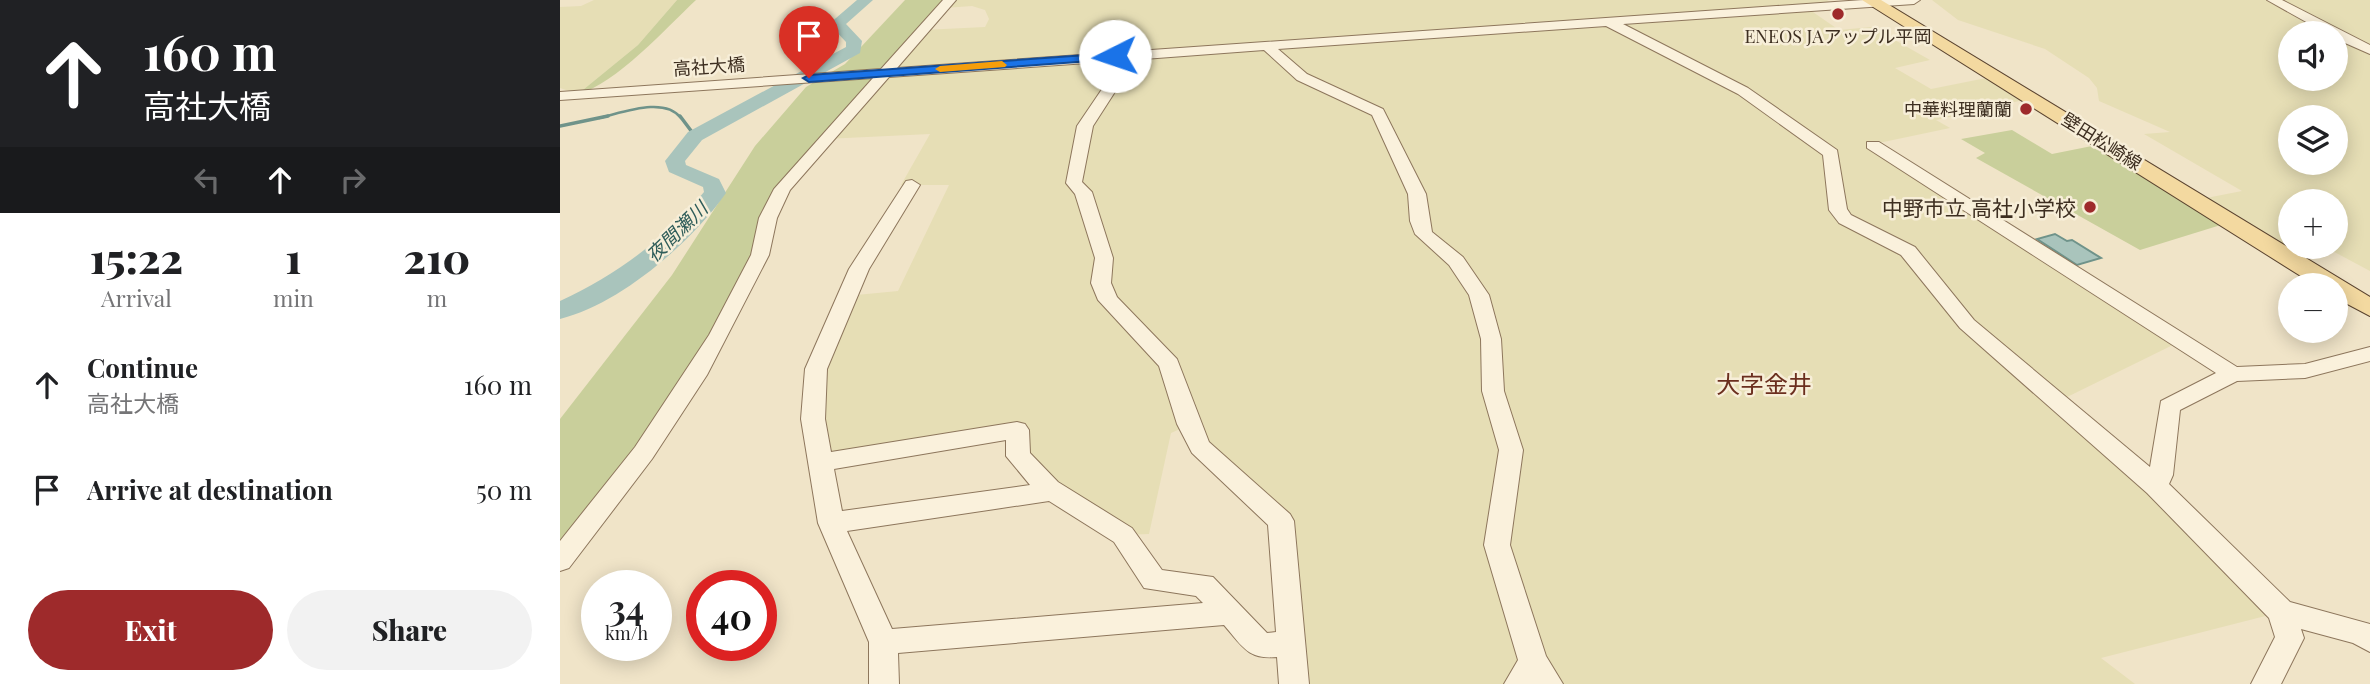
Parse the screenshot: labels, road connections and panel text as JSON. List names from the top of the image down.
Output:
{
  "streets": {
    "main road": ["壁田松崎線"],
    "street": ["高社大橋"]
  },
  "crossings": [
    ["高社大橋", "壁田松崎線"]
  ],
  "districts": ["大字金井"],
  "water": ["夜間瀬川"],
  "places": ["ENEOS JAアップル平岡", "中華料理蘭蘭", "中野市立 高社小学校"],
  "page": {
    "turn": ["160 m", "高社大橋"],
    "map_buttons": ["+", "−"],
    "eta": [
      "15:22",
      "Arrival",
      "1",
      "min",
      "210",
      "m"
    ],
    "list": [
      {
        "name": "Continue",
        "note": "高社大橋",
        "value": "160 m"
      },
      {
        "name": "Arrive at destination",
        "value": "50 m"
      }
    ],
    "speed": "34 km/h",
    "limit": "40",
    "buttons": ["Exit", "Share"]
  }
}
